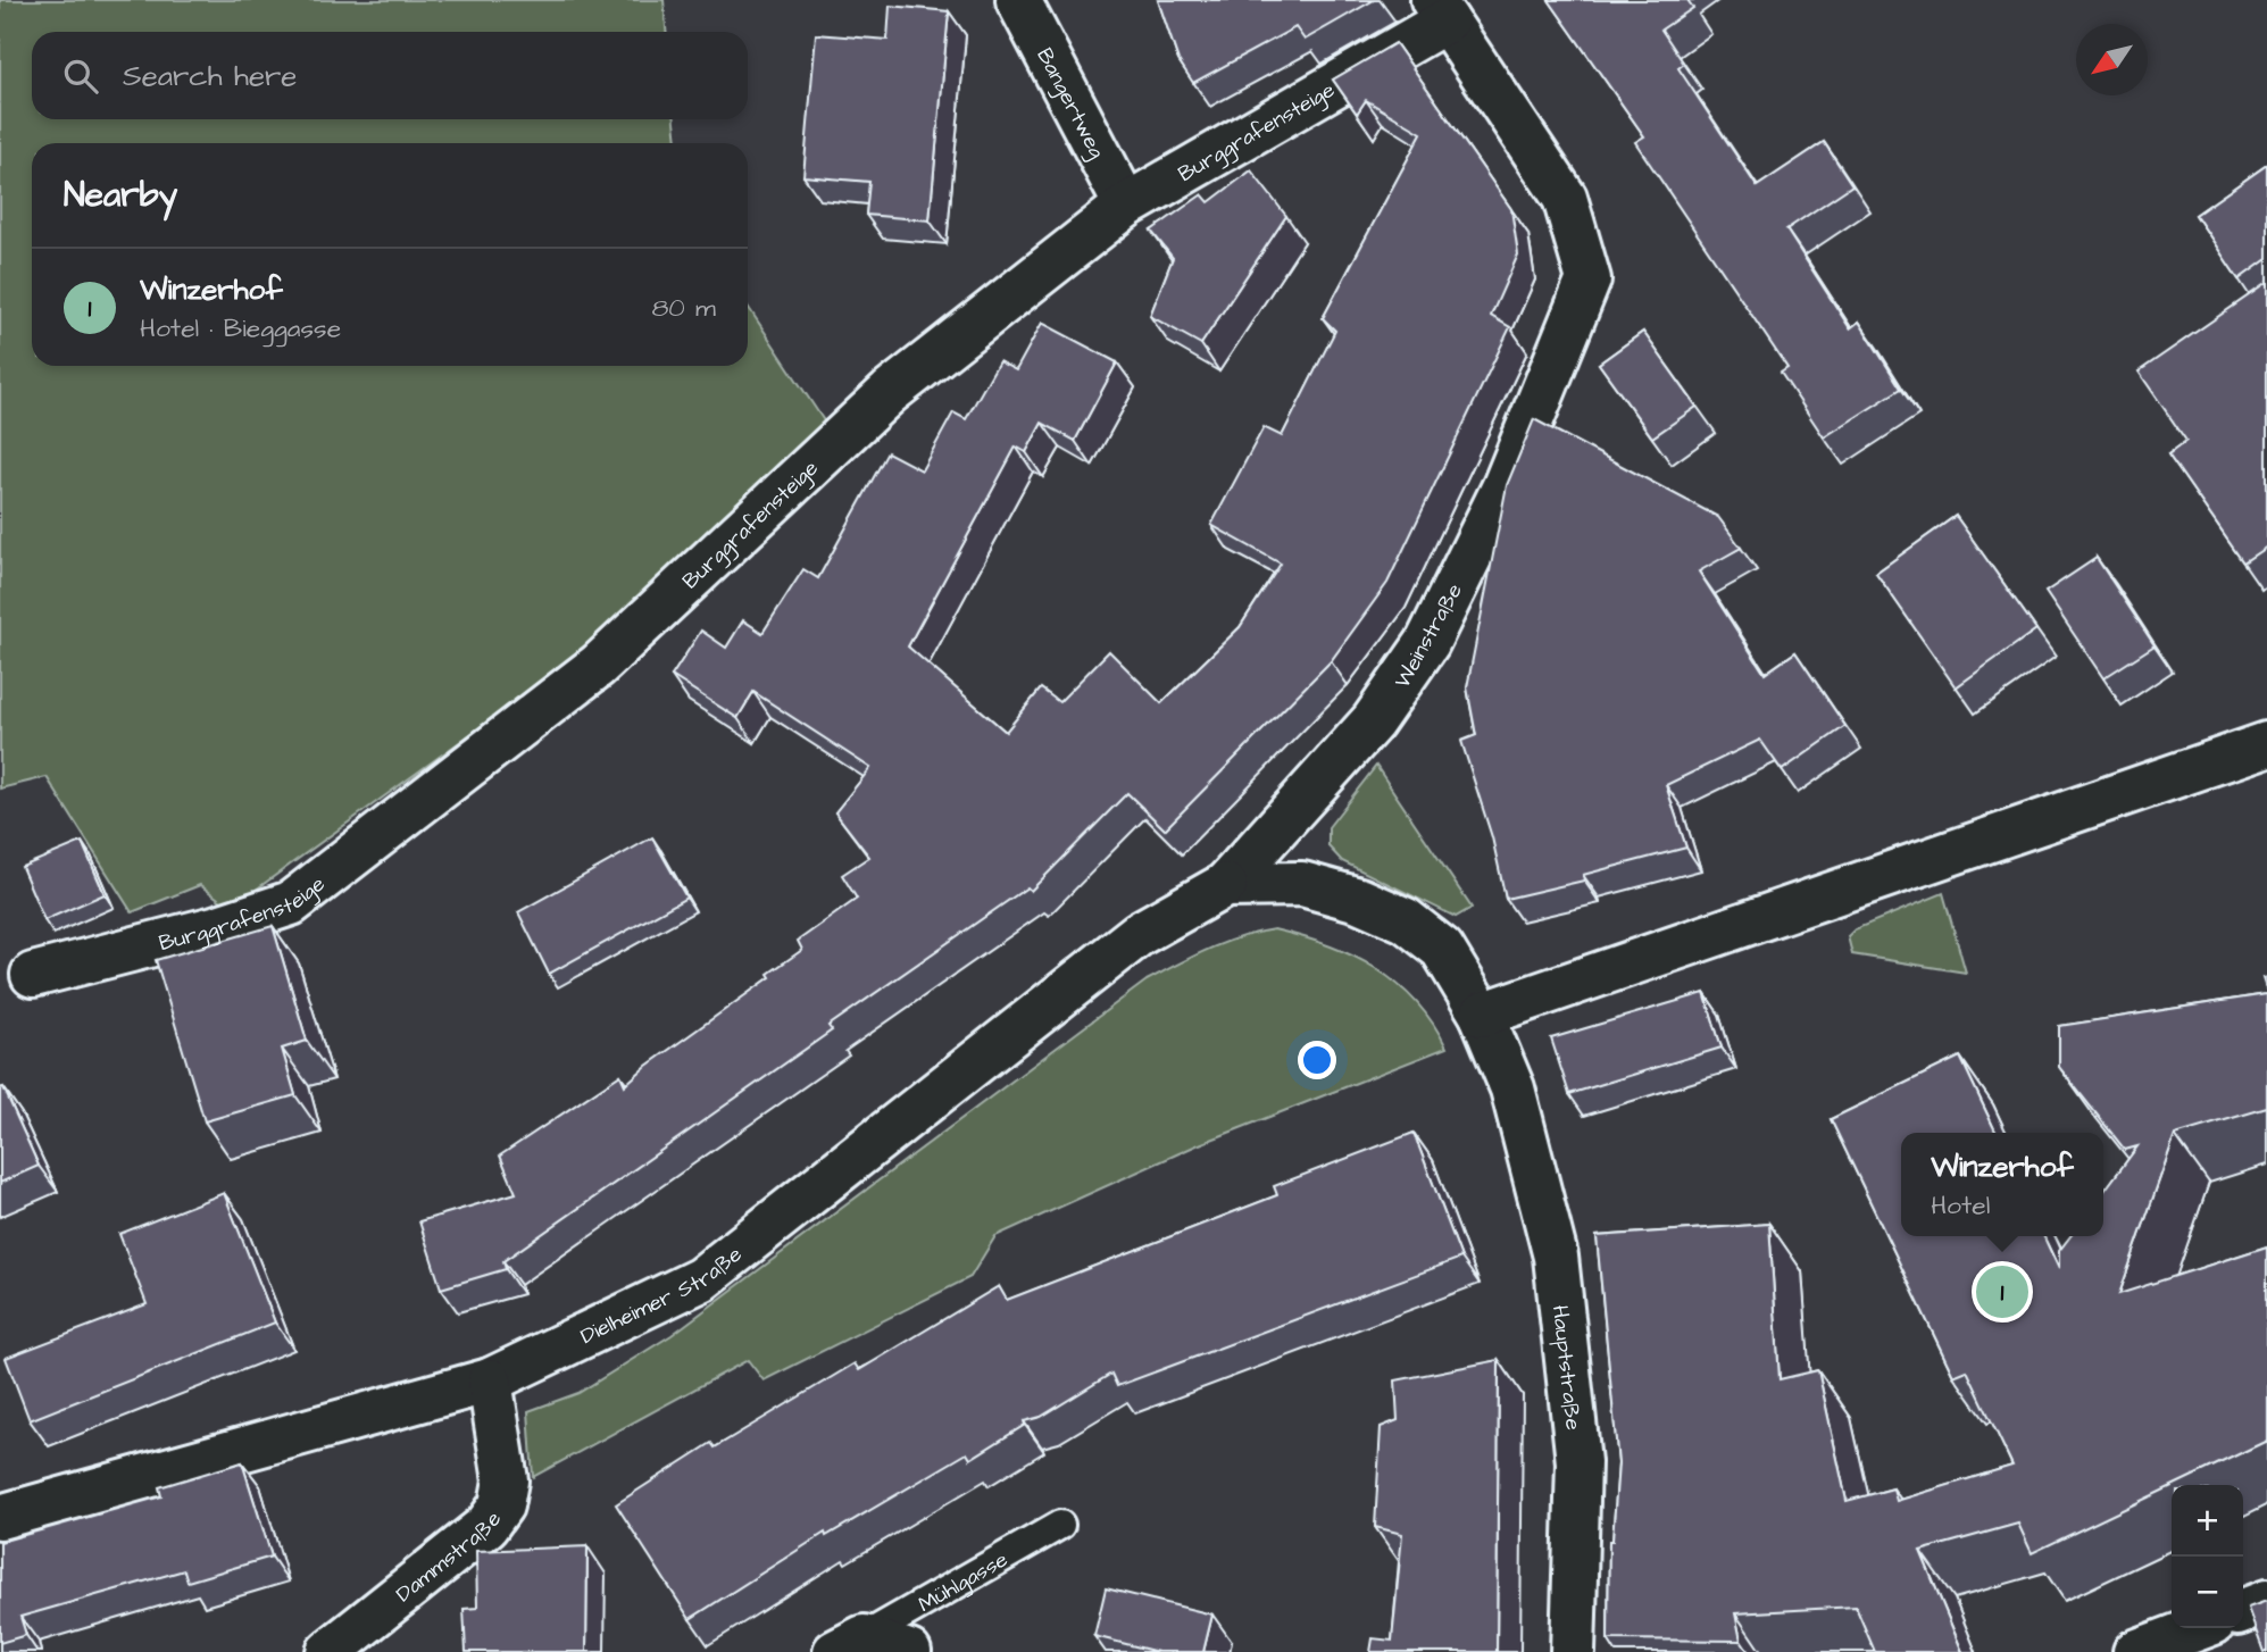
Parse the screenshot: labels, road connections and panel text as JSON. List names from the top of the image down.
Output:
{
  "streets": {
    "street": [
      "Bangertweg",
      "Burggrafensteige",
      "Weinstraße",
      "Dielheimer Straße",
      "Hauptstraße",
      "Dammstraße",
      "Mühlgasse"
    ]
  },
  "crossings": [
    ["Bangertweg", "Burggrafensteige"],
    ["Burggrafensteige", "Weinstraße"],
    ["Weinstraße", "Dielheimer Straße"],
    ["Dielheimer Straße", "Dammstraße"]
  ],
  "north": "bottom left",
  "page": {
    "search": "Search here",
    "heading": "Nearby",
    "list": [
      {
        "mark": "1",
        "name": "Winzerhof",
        "note": "Hotel · Bieggasse",
        "value": "80 m"
      }
    ],
    "popup": ["Winzerhof", "Hotel"],
    "pins": "1",
    "map_buttons": ["+", "−"]
  }
}
